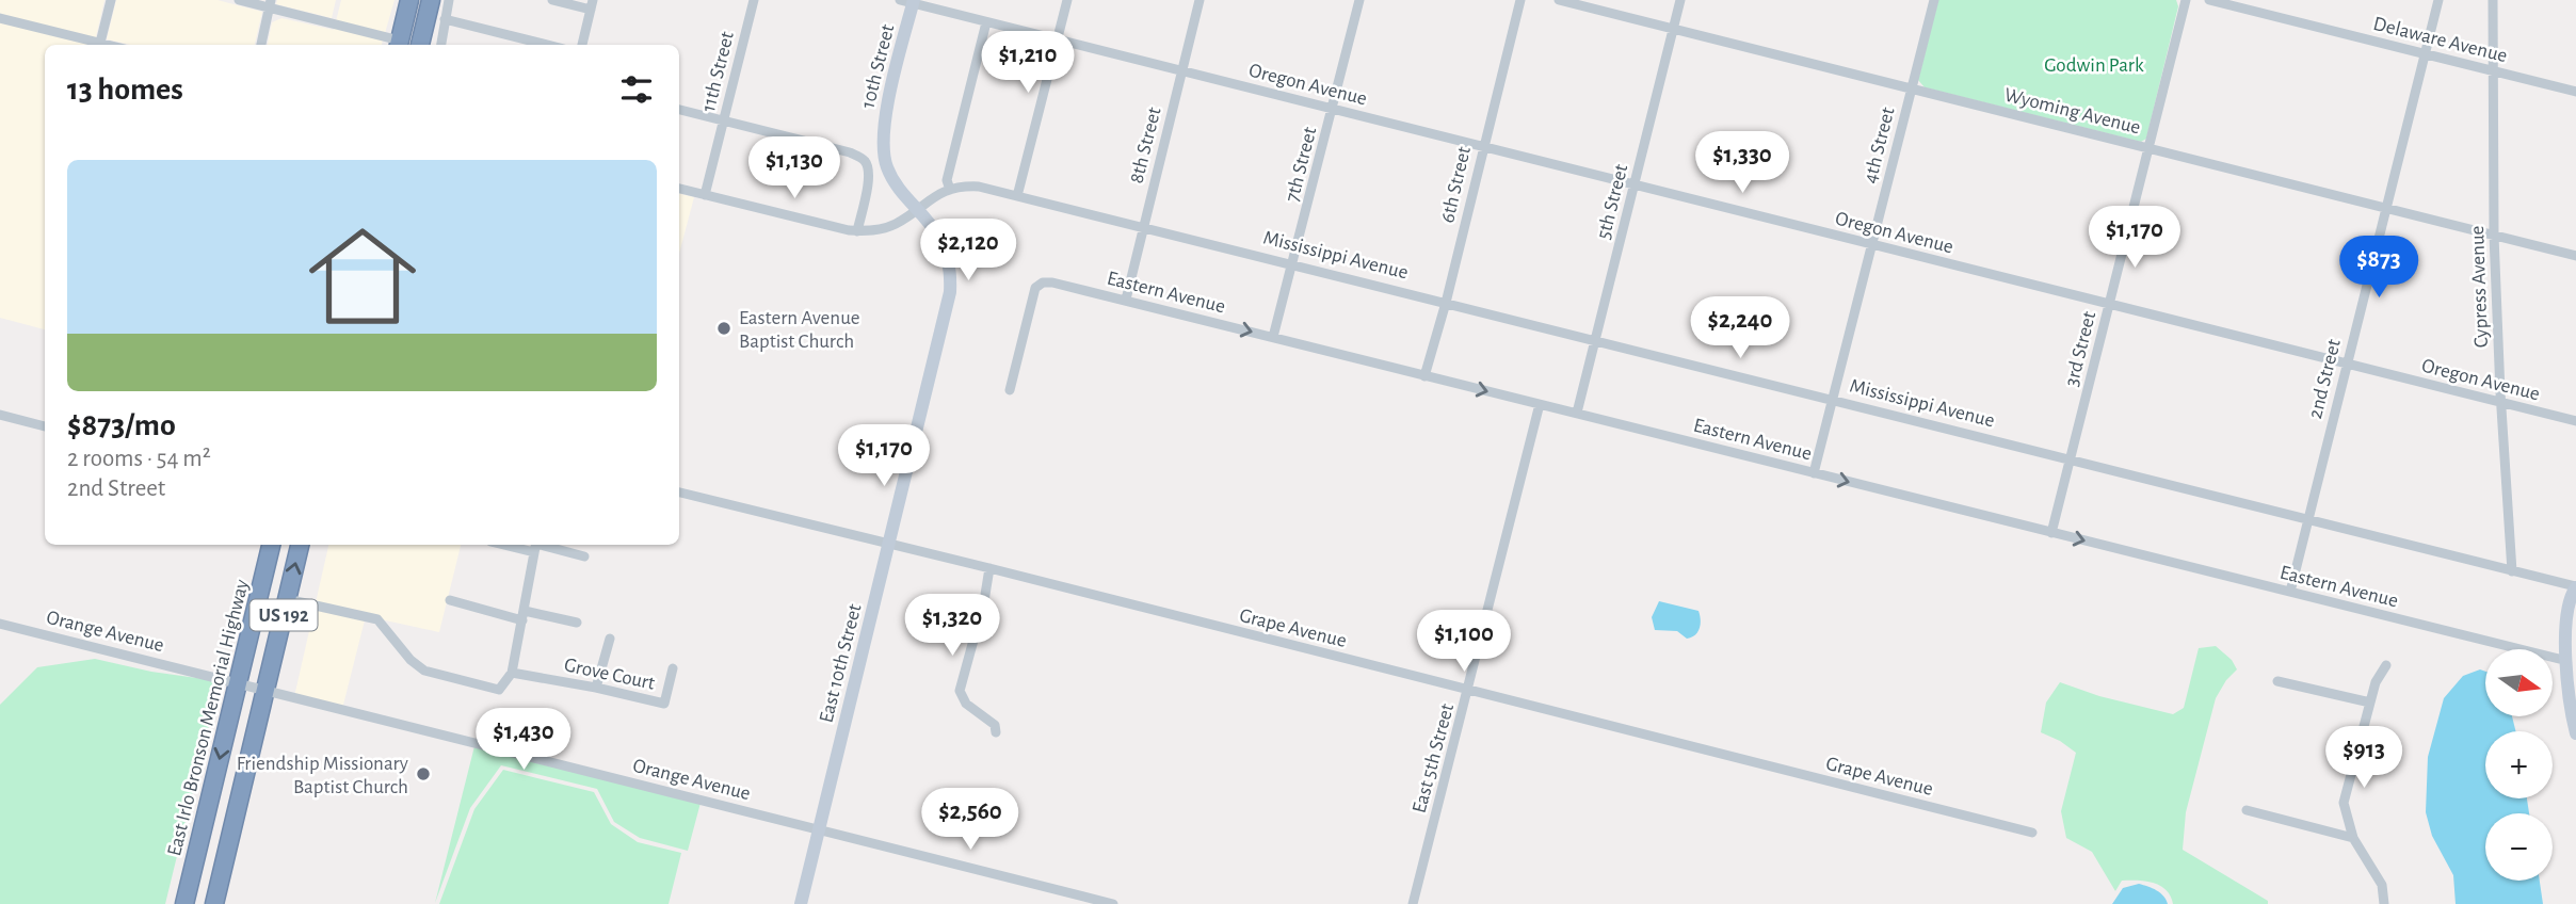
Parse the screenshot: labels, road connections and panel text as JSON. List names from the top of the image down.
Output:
{
  "streets": {
    "highway": ["US 192", "East Irlo Bronson Memorial Highway"],
    "street": [
      "Delaware Avenue",
      "10th Street",
      "11th Street",
      "Oregon Avenue",
      "Wyoming Avenue",
      "8th Street",
      "4th Street",
      "7th Street",
      "6th Street",
      "5th Street",
      "Mississippi Avenue",
      "Cypress Avenue",
      "Eastern Avenue",
      "3rd Street",
      "2nd Street",
      "Grape Avenue",
      "Orange Avenue",
      "East 10th Street",
      "Grove Court",
      "East 5th Street"
    ]
  },
  "crossings": [
    ["Delaware Avenue", "Cypress Avenue"],
    ["Delaware Avenue", "2nd Street"],
    ["10th Street", "Oregon Avenue"],
    ["10th Street", "Mississippi Avenue"],
    ["10th Street", "East 10th Street"],
    ["Oregon Avenue", "8th Street"],
    ["Oregon Avenue", "4th Street"],
    ["Oregon Avenue", "7th Street"],
    ["Oregon Avenue", "6th Street"],
    ["Oregon Avenue", "5th Street"],
    ["Oregon Avenue", "Cypress Avenue"],
    ["Oregon Avenue", "3rd Street"],
    ["Oregon Avenue", "2nd Street"],
    ["Wyoming Avenue", "4th Street"],
    ["Wyoming Avenue", "5th Street"],
    ["Wyoming Avenue", "Cypress Avenue"],
    ["Wyoming Avenue", "3rd Street"],
    ["Wyoming Avenue", "2nd Street"],
    ["8th Street", "Mississippi Avenue"],
    ["8th Street", "Eastern Avenue"],
    ["4th Street", "Mississippi Avenue"],
    ["4th Street", "Eastern Avenue"],
    ["7th Street", "Mississippi Avenue"],
    ["7th Street", "Eastern Avenue"],
    ["6th Street", "Mississippi Avenue"],
    ["6th Street", "Eastern Avenue"],
    ["5th Street", "Mississippi Avenue"],
    ["5th Street", "Eastern Avenue"],
    ["Mississippi Avenue", "Cypress Avenue"],
    ["Mississippi Avenue", "3rd Street"],
    ["Mississippi Avenue", "2nd Street"],
    ["Eastern Avenue", "3rd Street"],
    ["Eastern Avenue", "2nd Street"],
    ["Eastern Avenue", "East 5th Street"],
    ["US 192", "Orange Avenue"],
    ["Grape Avenue", "East 10th Street"],
    ["Grape Avenue", "East 5th Street"],
    ["Orange Avenue", "East 10th Street"],
    ["Orange Avenue", "East Irlo Bronson Memorial Highway"]
  ],
  "one_way": ["Eastern Avenue"],
  "parks": ["Godwin Park"],
  "places": ["Eastern Avenue Baptist Church", "Friendship Missionary Baptist Church"],
  "north": "right",
  "page": {
    "price": [
      "$1,210",
      "$1,330",
      "$1,130",
      "$1,170",
      "$2,120",
      "$873",
      "$2,240",
      "$1,170",
      "$1,320",
      "$1,100",
      "$1,430",
      "$913",
      "$2,560"
    ],
    "heading": "13 homes",
    "list": [
      {
        "name": "$873/mo",
        "note": "2 rooms · 54 m² · 2nd Street"
      }
    ],
    "map_buttons": ["+", "−"]
  }
}
